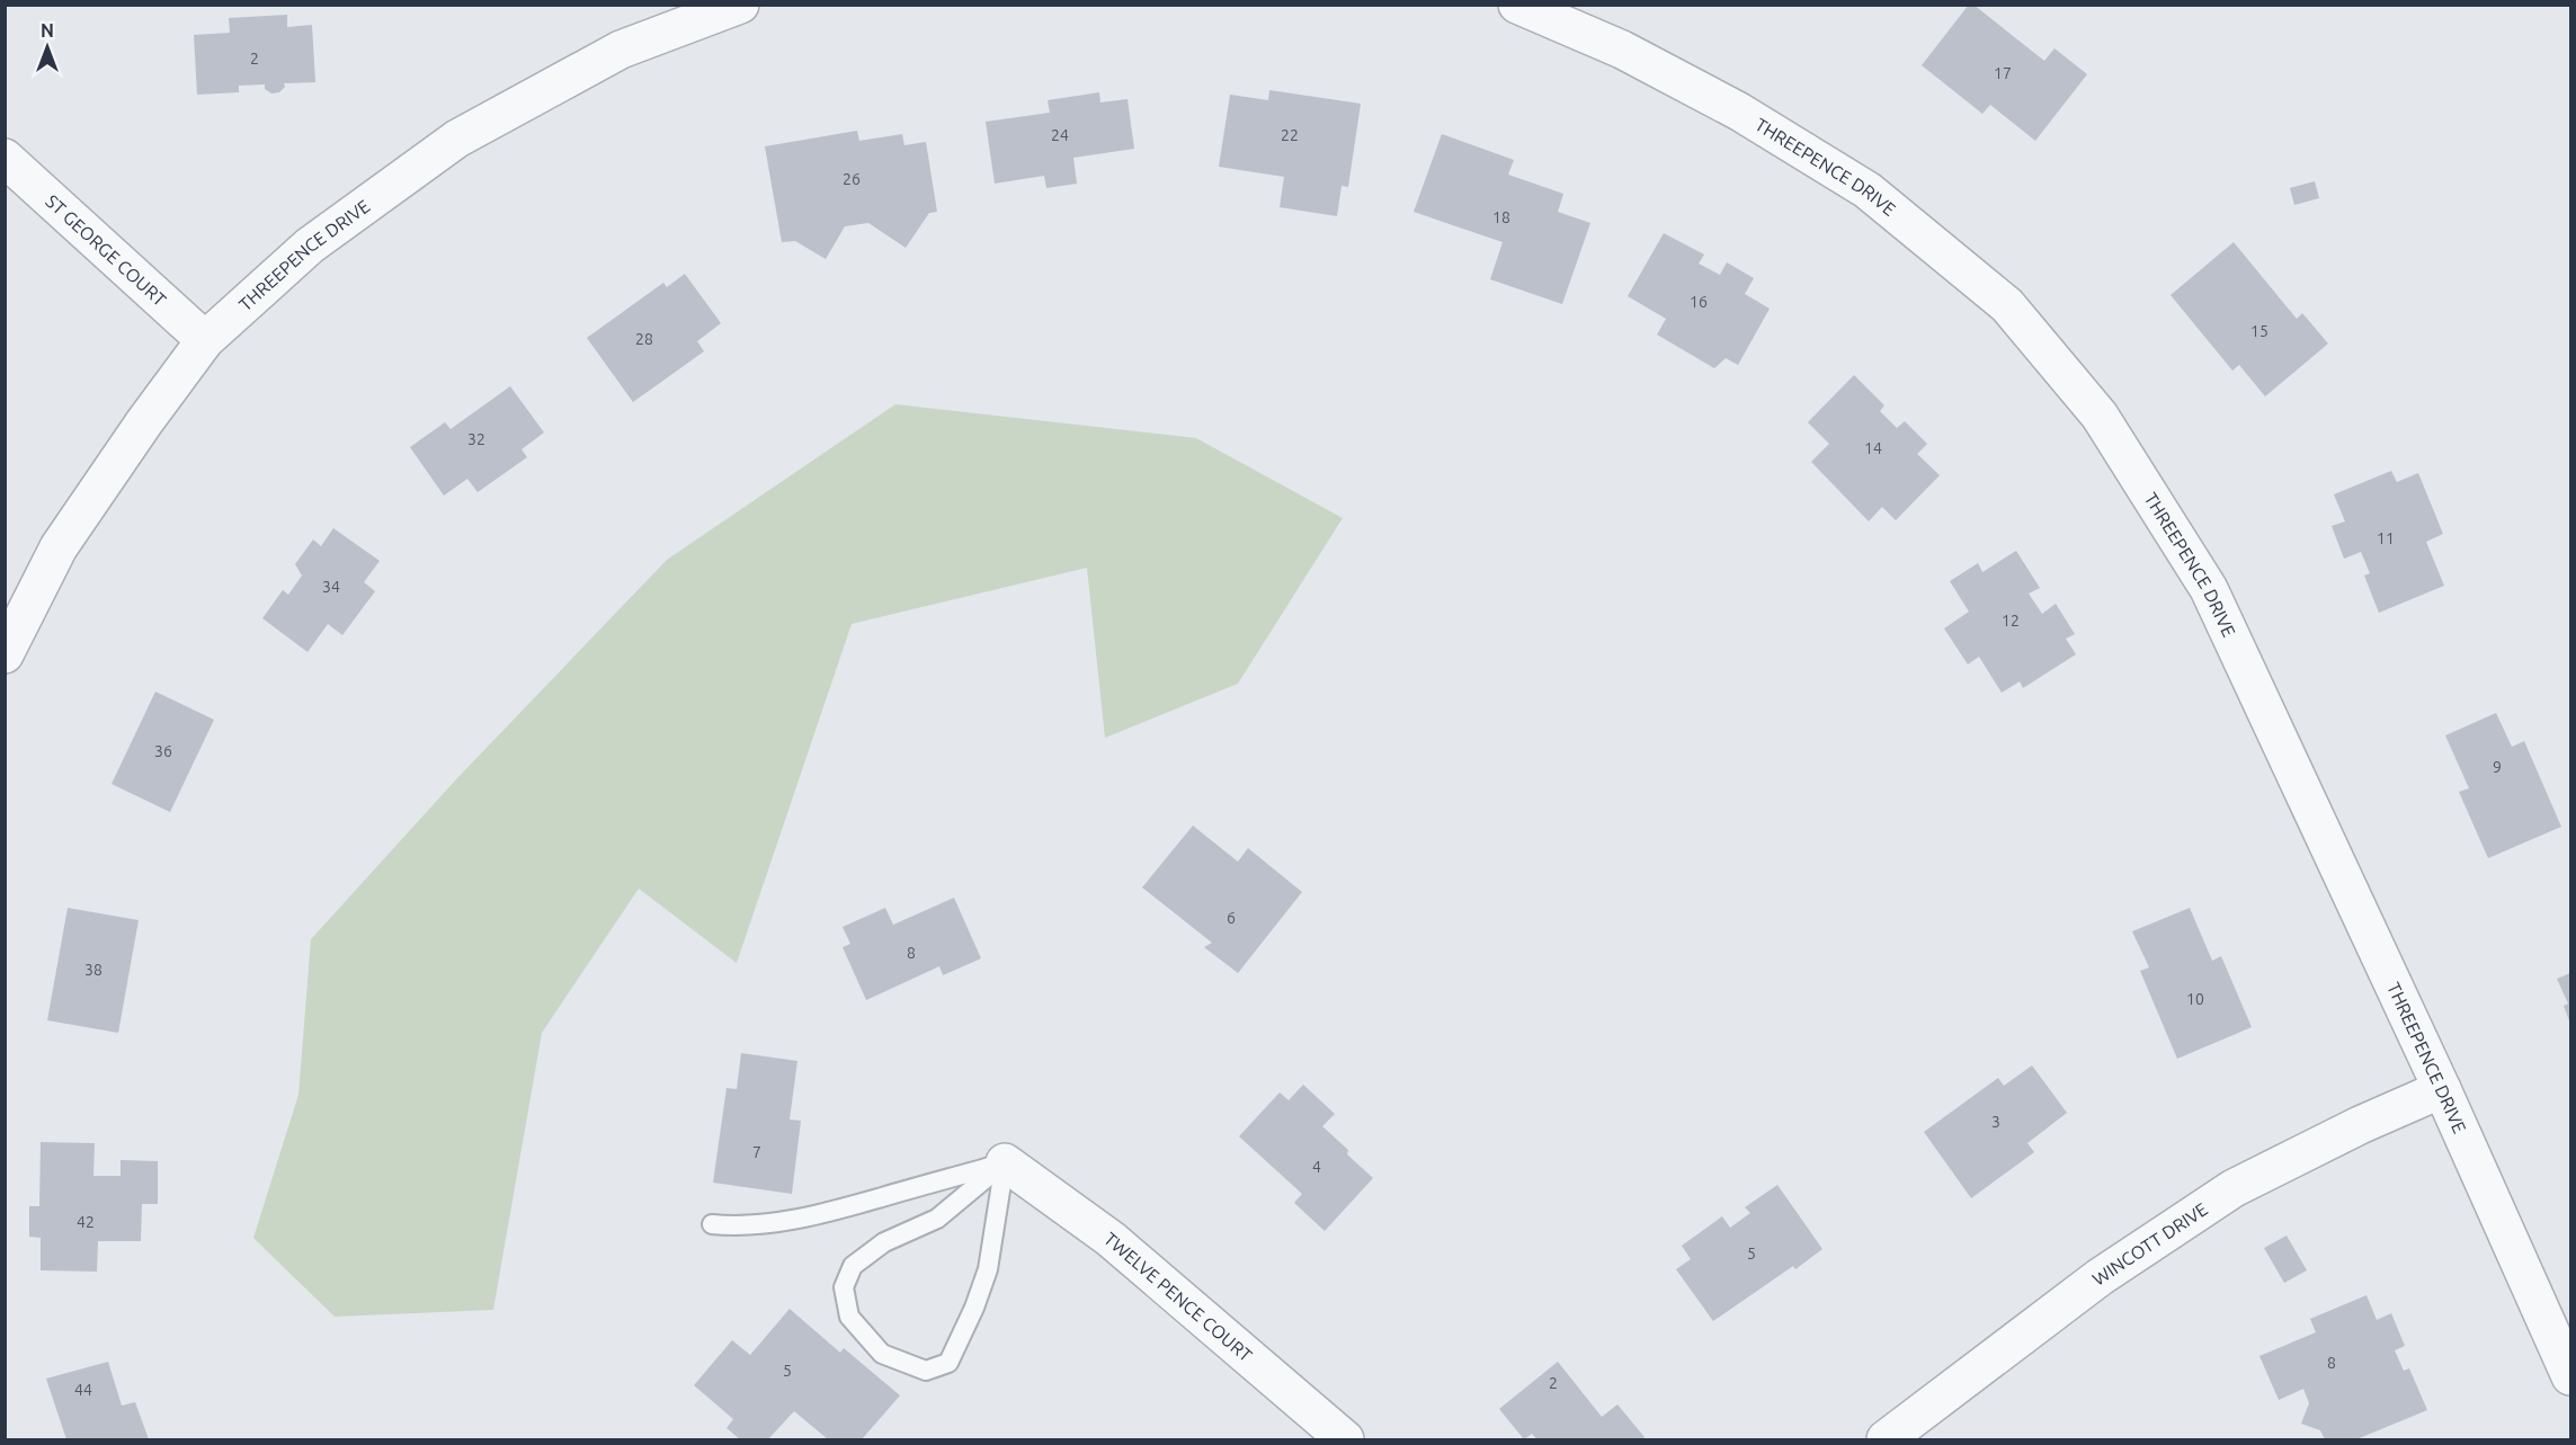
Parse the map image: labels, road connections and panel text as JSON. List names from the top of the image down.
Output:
{
  "streets": {
    "street": [
      "THREEPENCE DRIVE",
      "ST GEORGE COURT",
      "WINCOTT DRIVE",
      "TWELVE PENCE COURT"
    ]
  },
  "crossings": [
    ["THREEPENCE DRIVE", "ST GEORGE COURT"],
    ["THREEPENCE DRIVE", "WINCOTT DRIVE"]
  ],
  "house_numbers": [
    "2",
    "17",
    "24",
    "22",
    "26",
    "18",
    "16",
    "15",
    "28",
    "32",
    "14",
    "11",
    "34",
    "12",
    "36",
    "9",
    "6",
    "8",
    "38",
    "10",
    "3",
    "7",
    "4",
    "42",
    "5",
    "8",
    "5",
    "2",
    "44"
  ],
  "north": "top"
}
